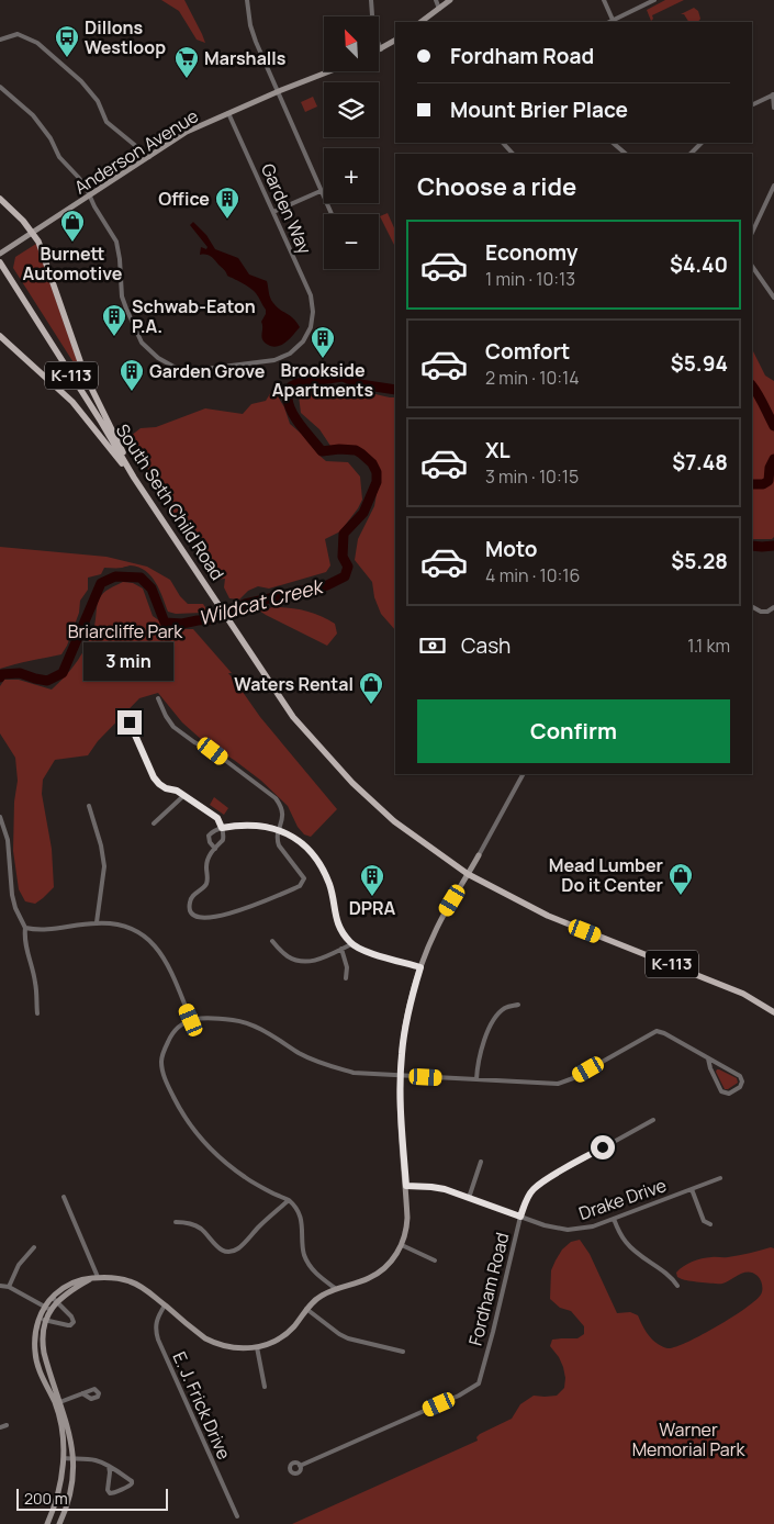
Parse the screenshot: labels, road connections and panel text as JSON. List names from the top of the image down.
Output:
{
  "streets": {
    "main road": ["K-113", "South Seth Child Road"],
    "street": [
      "Anderson Avenue",
      "Garden Way",
      "Drake Drive",
      "Fordham Road",
      "E. J. Frick Drive"
    ]
  },
  "crossings": [
    ["Anderson Avenue", "Garden Way"],
    ["Drake Drive", "Fordham Road"]
  ],
  "water": ["Wildcat Creek"],
  "parks": ["Briarcliffe Park", "Warner Memorial Park"],
  "places": {
    "bus stop": ["Dillons Westloop"],
    "supermarket": ["Marshalls"],
    "building": [
      "Office",
      "Schwab-Eaton P.A.",
      "Brookside Apartments",
      "Garden Grove",
      "DPRA"
    ],
    "shop": ["Burnett Automotive", "Waters Rental", "Mead Lumber Do it Center"]
  },
  "scale_bar": "200 m",
  "north": "top left",
  "page": {
    "map_buttons": ["+", "−"],
    "banner": ["Fordham Road", "Mount Brier Place"],
    "heading": "Choose a ride",
    "list": [
      {
        "name": "Economy",
        "note": "1 min · 10:13",
        "value": "$4.40"
      },
      {
        "name": "Comfort",
        "note": "2 min · 10:14",
        "value": "$5.94"
      },
      {
        "name": "XL",
        "note": "3 min · 10:15",
        "value": "$7.48"
      },
      {
        "name": "Moto",
        "note": "4 min · 10:16",
        "value": "$5.28"
      }
    ],
    "pay": ["Cash", "1.1 km"],
    "bubble": "3 min",
    "buttons": "Confirm",
    "scale": "200 m"
  }
}
